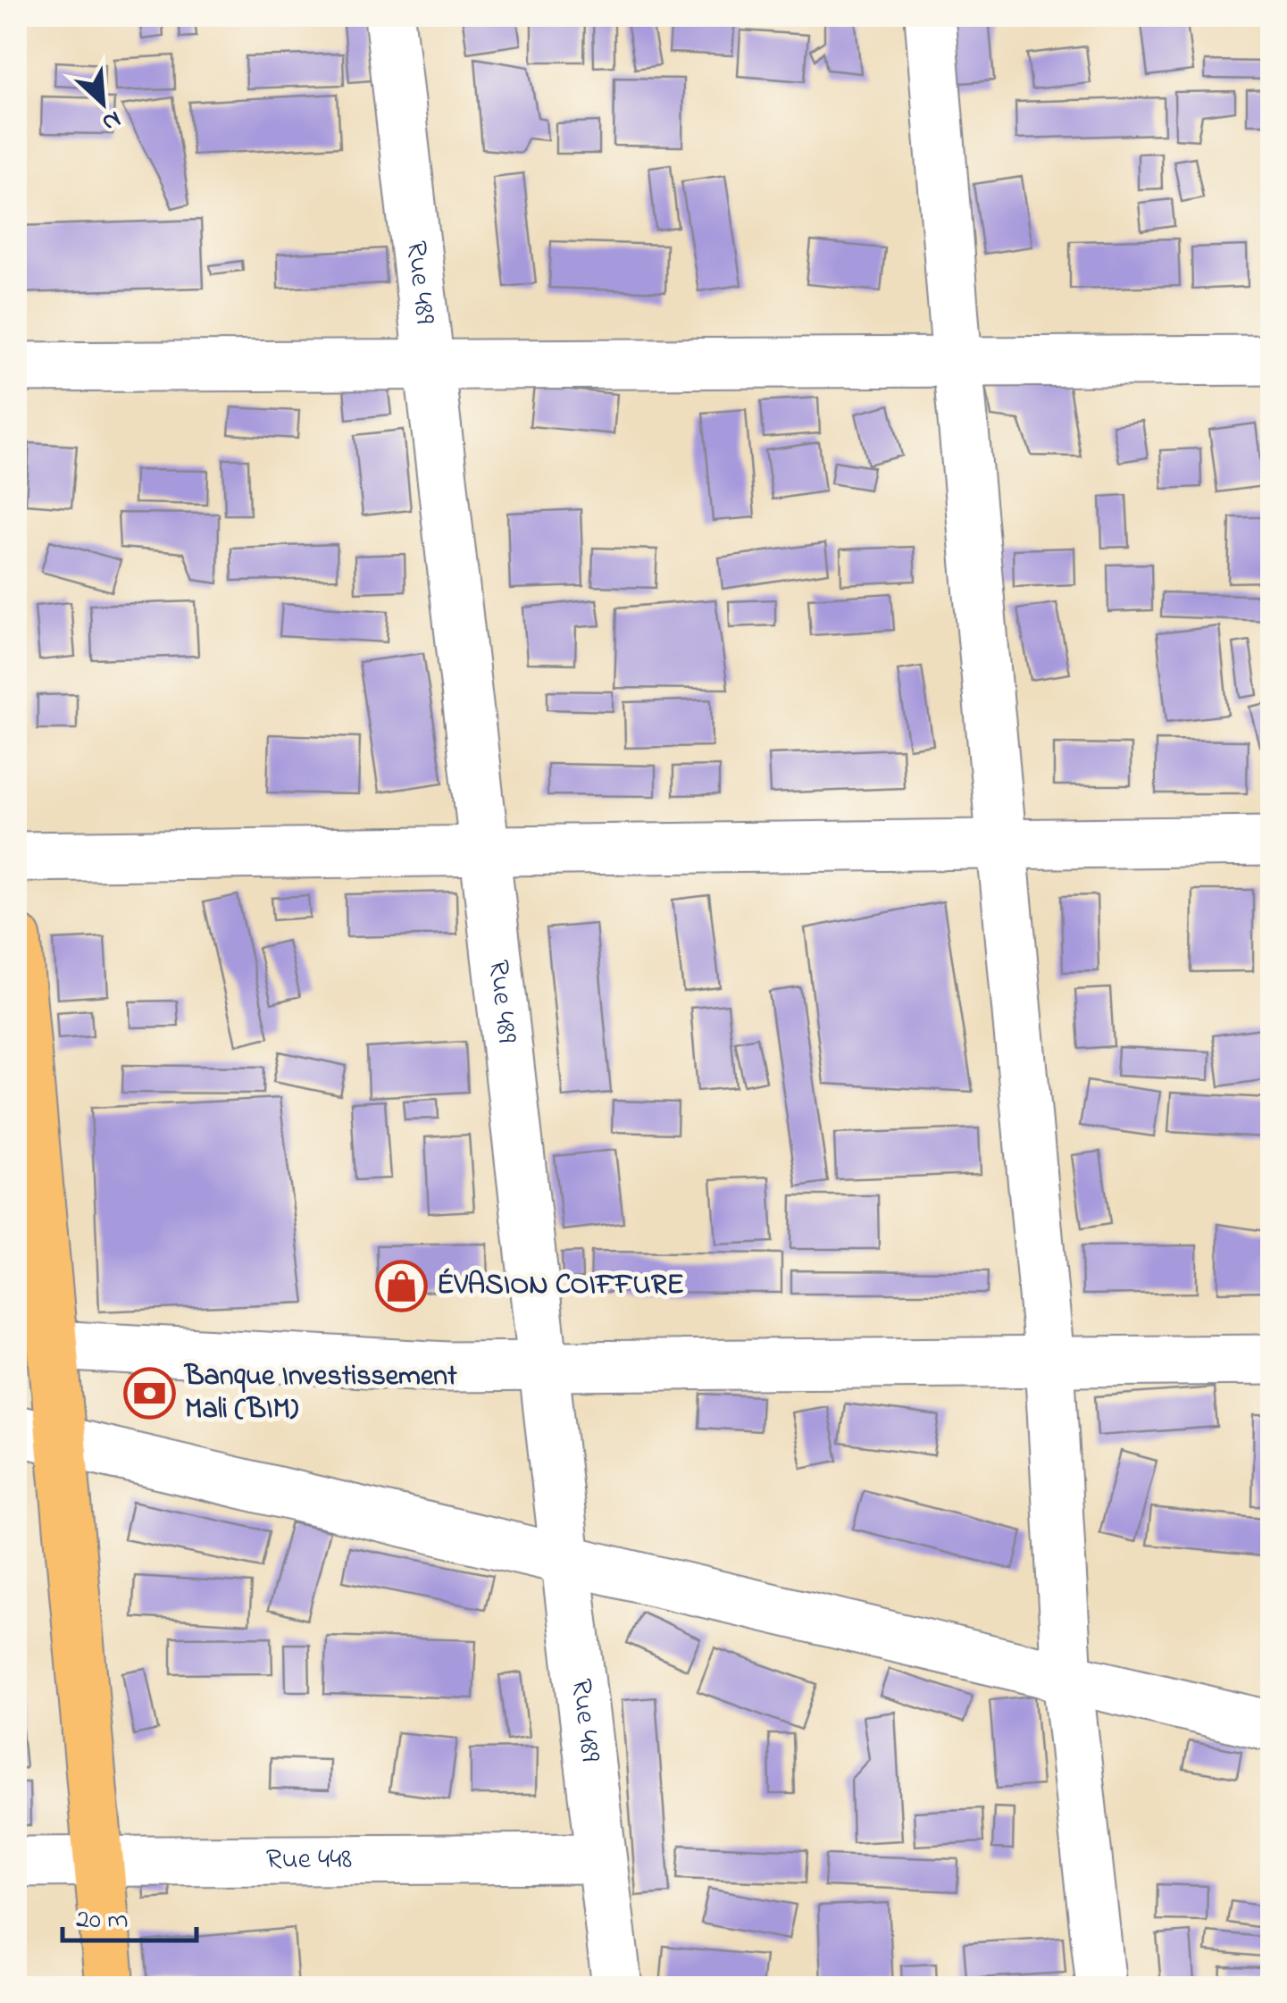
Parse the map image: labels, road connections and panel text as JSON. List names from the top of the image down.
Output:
{
  "streets": {
    "street": ["Rue 489", "Rue 448"]
  },
  "crossings": [
    ["Rue 489", "Rue 448"]
  ],
  "places": {
    "shop": ["ÉVASION COIFFURE"],
    "bank": ["Banque Investissement Mali (BIM)"]
  },
  "scale_bar": "20 m",
  "north": "bottom right"
}
